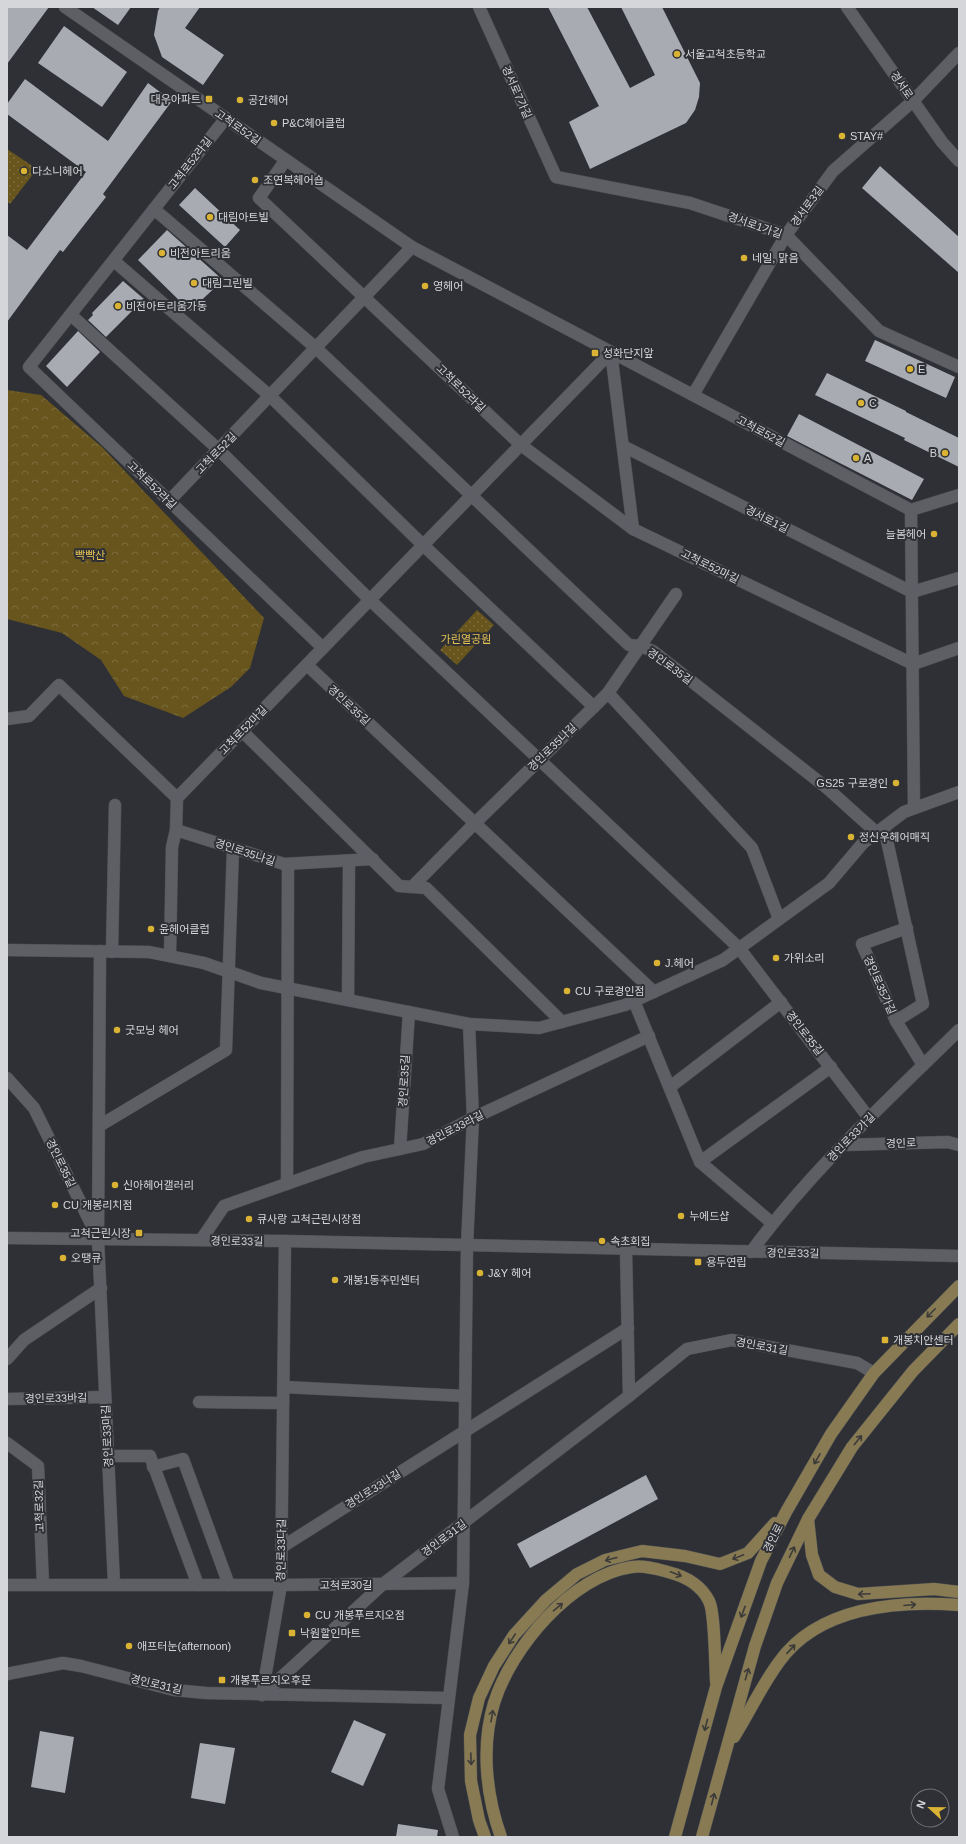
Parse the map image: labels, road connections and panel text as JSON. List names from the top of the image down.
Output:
{
  "streets": {
    "main road": ["경인로"],
    "street": [
      "경서로",
      "경서로7가길",
      "고척로52길",
      "고척로52라길",
      "경서로3길",
      "경서로1가길",
      "경서로1길",
      "고척로52마길",
      "경인로35길",
      "경인로35나길",
      "경인로35가길",
      "경인로33라길",
      "경인로33가길",
      "경인로33길",
      "경인로31길",
      "경인로33바길",
      "경인로33마길",
      "경인로33나길",
      "고척로32길",
      "경인로33다길",
      "고척로30길"
    ]
  },
  "crossings": [
    ["경서로", "경서로3길"],
    ["경서로7가길", "경서로1가길"],
    ["고척로52길", "고척로52라길"],
    ["고척로52길", "경서로3길"],
    ["고척로52길", "고척로52마길"],
    ["고척로52라길", "고척로52마길"],
    ["경서로3길", "경서로1가길"],
    ["고척로52마길", "경인로35길"],
    ["경인로35길", "경인로35나길"],
    ["경인로35길", "경인로33라길"],
    ["경인로35길", "경인로33가길"],
    ["경인로35길", "경인로33길"],
    ["경인로35길", "경인로33마길"],
    ["경인로35가길", "경인로33가길"],
    ["경인로33라길", "경인로33길"],
    ["경인로33가길", "경인로"],
    ["경인로33가길", "경인로33길"],
    ["경인로", "경인로31길"],
    ["경인로33길", "경인로33마길"],
    ["경인로33길", "경인로33다길"],
    ["경인로31길", "경인로33다길"],
    ["경인로31길", "고척로30길"],
    ["경인로33바길", "경인로33마길"],
    ["경인로33마길", "고척로30길"],
    ["경인로33나길", "경인로33다길"],
    ["고척로32길", "고척로30길"],
    ["경인로33다길", "고척로30길"]
  ],
  "parks": ["빡빡산", "가린열공원"],
  "places": {
    "other": [
      "서울고척초등학교",
      "공간헤어",
      "P&C헤어클럽",
      "STAY#",
      "다소니헤어",
      "조연복헤어숍",
      "대림아트빌",
      "비전아트리움",
      "네일, 맑음",
      "대림그린빌",
      "영헤어",
      "비전아트리움가동",
      "E",
      "C",
      "B",
      "A",
      "늘봄헤어",
      "GS25 구로경인",
      "정신우헤어매직",
      "윤헤어클럽",
      "가위소리",
      "J.헤어",
      "CU 구로경인점",
      "굿모닝 헤어",
      "신아헤어갤러리",
      "CU 개봉리치점",
      "누에드샵",
      "큐사랑 고척근린시장점",
      "속초회집",
      "오땡큐",
      "J&Y 헤어",
      "개봉1동주민센터",
      "CU 개봉푸르지오점",
      "애프터눈(afternoon)"
    ],
    "transit": [
      "대우아파트",
      "성화단지앞",
      "고척근린시장",
      "용두연립",
      "개봉치안센터",
      "낙원할인마트",
      "개봉푸르지오후문"
    ]
  },
  "north": "left"
}
